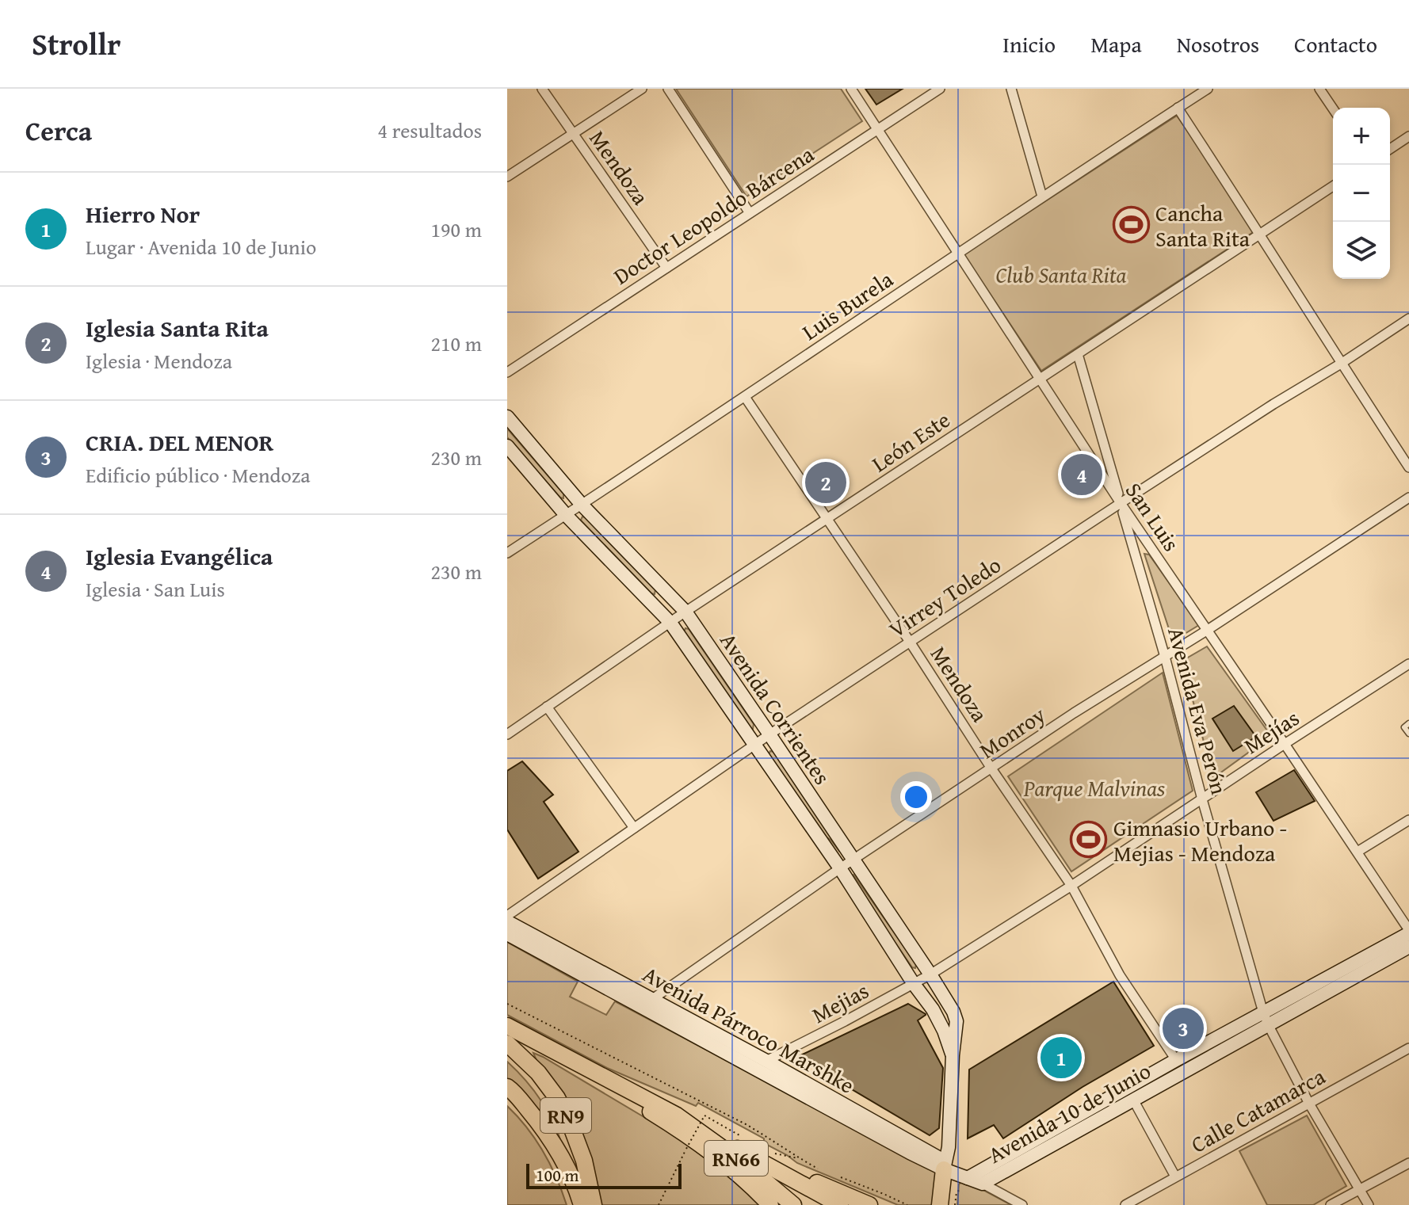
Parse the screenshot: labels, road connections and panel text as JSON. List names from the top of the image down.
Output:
{
  "streets": {
    "highway": ["RN9", "RN66"],
    "street": [
      "Mendoza",
      "Doctor Leopoldo Bárcena",
      "Luis Burela",
      "León Este",
      "San Luis",
      "Virrey Toledo",
      "Avenida Corrientes",
      "Avenida Eva Perón",
      "Mejías",
      "Monroy",
      "Mejias",
      "Avenida Párroco Marshke",
      "Calle Catamarca",
      "Avenida 10 de Junio"
    ]
  },
  "crossings": [
    ["Mendoza", "Doctor Leopoldo Bárcena"],
    ["Mendoza", "Luis Burela"],
    ["Mendoza", "León Este"],
    ["Mendoza", "Virrey Toledo"],
    ["Mendoza", "Mejías"],
    ["Mendoza", "Monroy"],
    ["Mendoza", "Avenida 10 de Junio"],
    ["Doctor Leopoldo Bárcena", "San Luis"],
    ["Luis Burela", "San Luis"],
    ["Luis Burela", "Avenida Corrientes"],
    ["León Este", "San Luis"],
    ["León Este", "Avenida Corrientes"],
    ["León Este", "Avenida Eva Perón"],
    ["San Luis", "Virrey Toledo"],
    ["San Luis", "Avenida Eva Perón"],
    ["San Luis", "Mejías"],
    ["San Luis", "Monroy"],
    ["San Luis", "Avenida 10 de Junio"],
    ["Virrey Toledo", "Avenida Corrientes"],
    ["Virrey Toledo", "Avenida Eva Perón"],
    ["Avenida Corrientes", "Mejías"],
    ["Avenida Corrientes", "Monroy"],
    ["Avenida Corrientes", "Mejias"],
    ["Avenida Corrientes", "Avenida Párroco Marshke"],
    ["Avenida Corrientes", "Avenida 10 de Junio"],
    ["Avenida Eva Perón", "Mejías"],
    ["Avenida Eva Perón", "Monroy"],
    ["Avenida Eva Perón", "Calle Catamarca"],
    ["Avenida Eva Perón", "Avenida 10 de Junio"],
    ["Mejías", "Mejias"],
    ["Monroy", "Avenida Párroco Marshke"],
    ["Mejias", "Avenida Párroco Marshke"],
    ["Avenida Párroco Marshke", "Avenida 10 de Junio"]
  ],
  "parks": ["Club Santa Rita", "Parque Malvinas"],
  "places": {
    "sports": ["Cancha Santa Rita", "Gimnasio Urbano - Mejias - Mendoza"]
  },
  "scale_bar": "100 m",
  "page": {
    "header": "Strollr",
    "nav": [
      "Inicio",
      "Mapa",
      "Nosotros",
      "Contacto"
    ],
    "heading": ["Cerca", "4 resultados"],
    "map_buttons": ["+", "−"],
    "list": [
      {
        "mark": "1",
        "name": "Hierro Nor",
        "note": "Lugar · Avenida 10 de Junio",
        "value": "190 m"
      },
      {
        "mark": "2",
        "name": "Iglesia Santa Rita",
        "note": "Iglesia · Mendoza",
        "value": "210 m"
      },
      {
        "mark": "3",
        "name": "CRIA. DEL MENOR",
        "note": "Edificio público · Mendoza",
        "value": "230 m"
      },
      {
        "mark": "4",
        "name": "Iglesia Evangélica",
        "note": "Iglesia · San Luis",
        "value": "230 m"
      }
    ],
    "pins": [
      "4",
      "2",
      "3",
      "1"
    ],
    "scale": "100 m"
  }
}
